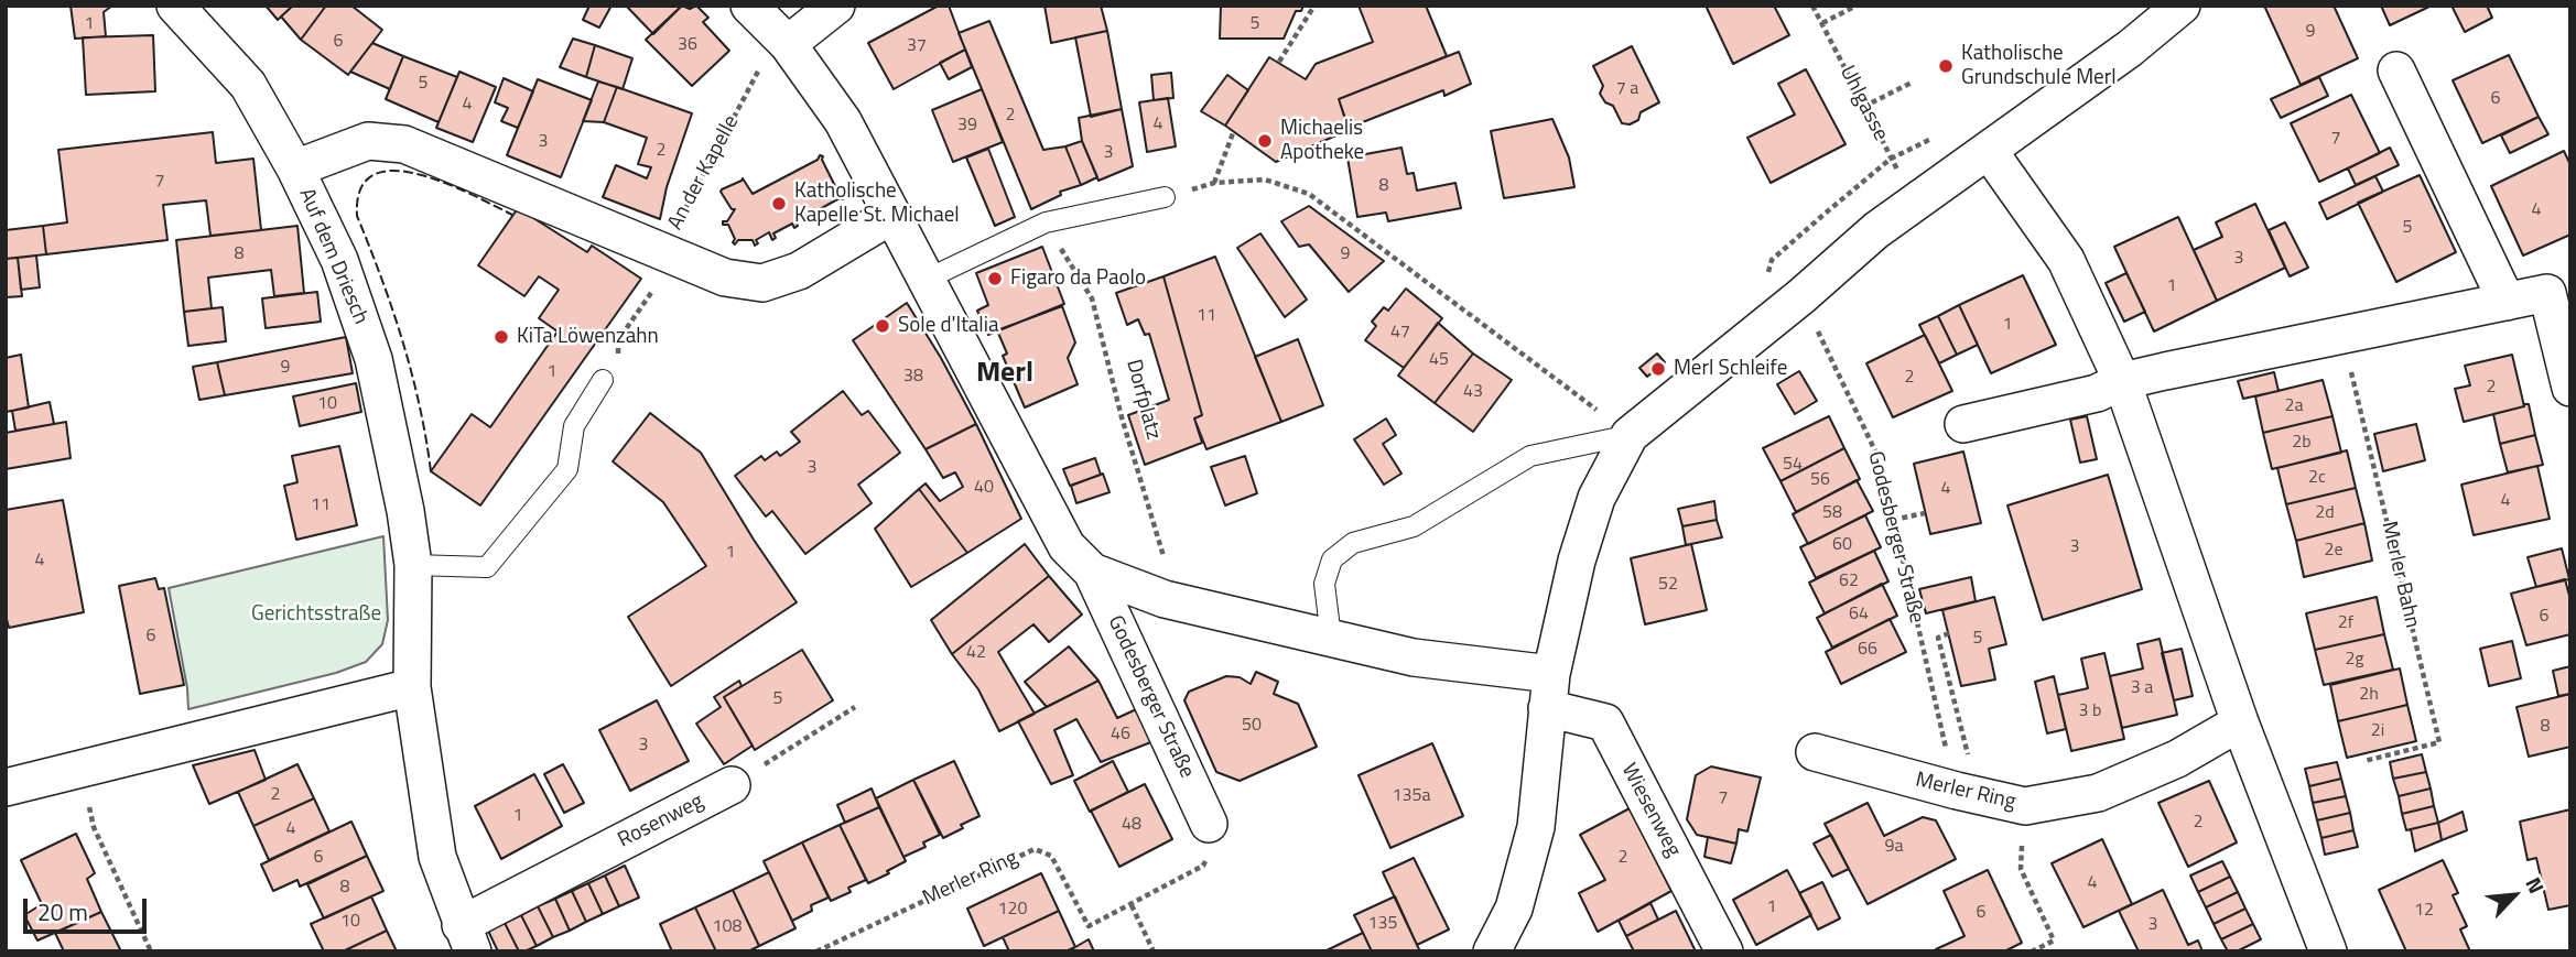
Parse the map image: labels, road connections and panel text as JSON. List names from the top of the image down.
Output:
{
  "streets": {
    "street": [
      "An der Kapelle",
      "Auf dem Driesch",
      "Godesberger Straße",
      "Merler Ring",
      "Wiesenweg",
      "Rosenweg"
    ],
    "path": ["Uhlgasse", "Dorfplatz", "Merler Bahn"]
  },
  "crossings": [
    ["An der Kapelle", "Auf dem Driesch"],
    ["An der Kapelle", "Godesberger Straße"],
    ["Auf dem Driesch", "Rosenweg"],
    ["Dorfplatz", "Godesberger Straße"],
    ["Godesberger Straße", "Merler Ring"],
    ["Godesberger Straße", "Wiesenweg"]
  ],
  "districts": ["Merl"],
  "parks": ["Gerichtsstraße"],
  "places": [
    "Katholische Grundschule Merl",
    "Michaelis Apotheke",
    "Katholische Kapelle St. Michael",
    "Figaro da Paolo",
    "Sole d'Italia",
    "KiTa Löwenzahn",
    "Merl Schleife"
  ],
  "house_numbers": [
    "1",
    "5",
    "9",
    "6",
    "36",
    "37",
    "5",
    "7 a",
    "6",
    "4",
    "2",
    "4",
    "39",
    "7",
    "3",
    "2",
    "3",
    "7",
    "8",
    "4",
    "5",
    "8",
    "9",
    "3",
    "1",
    "11",
    "1",
    "47",
    "45",
    "9",
    "1",
    "38",
    "2",
    "2",
    "43",
    "10",
    "2a",
    "2b",
    "54",
    "3",
    "2c",
    "56",
    "40",
    "4",
    "4",
    "11",
    "58",
    "2d",
    "60",
    "3",
    "2e",
    "1",
    "4",
    "62",
    "52",
    "64",
    "6",
    "2f",
    "6",
    "5",
    "66",
    "42",
    "2g",
    "3 a",
    "2h",
    "5",
    "3 b",
    "50",
    "8",
    "2i",
    "46",
    "3",
    "2",
    "135a",
    "7",
    "1",
    "2",
    "48",
    "4",
    "9a",
    "6",
    "2",
    "4",
    "8",
    "1",
    "120",
    "12",
    "6",
    "10",
    "135",
    "3",
    "108"
  ],
  "scale_bar": "20 m",
  "north": "top right"
}
